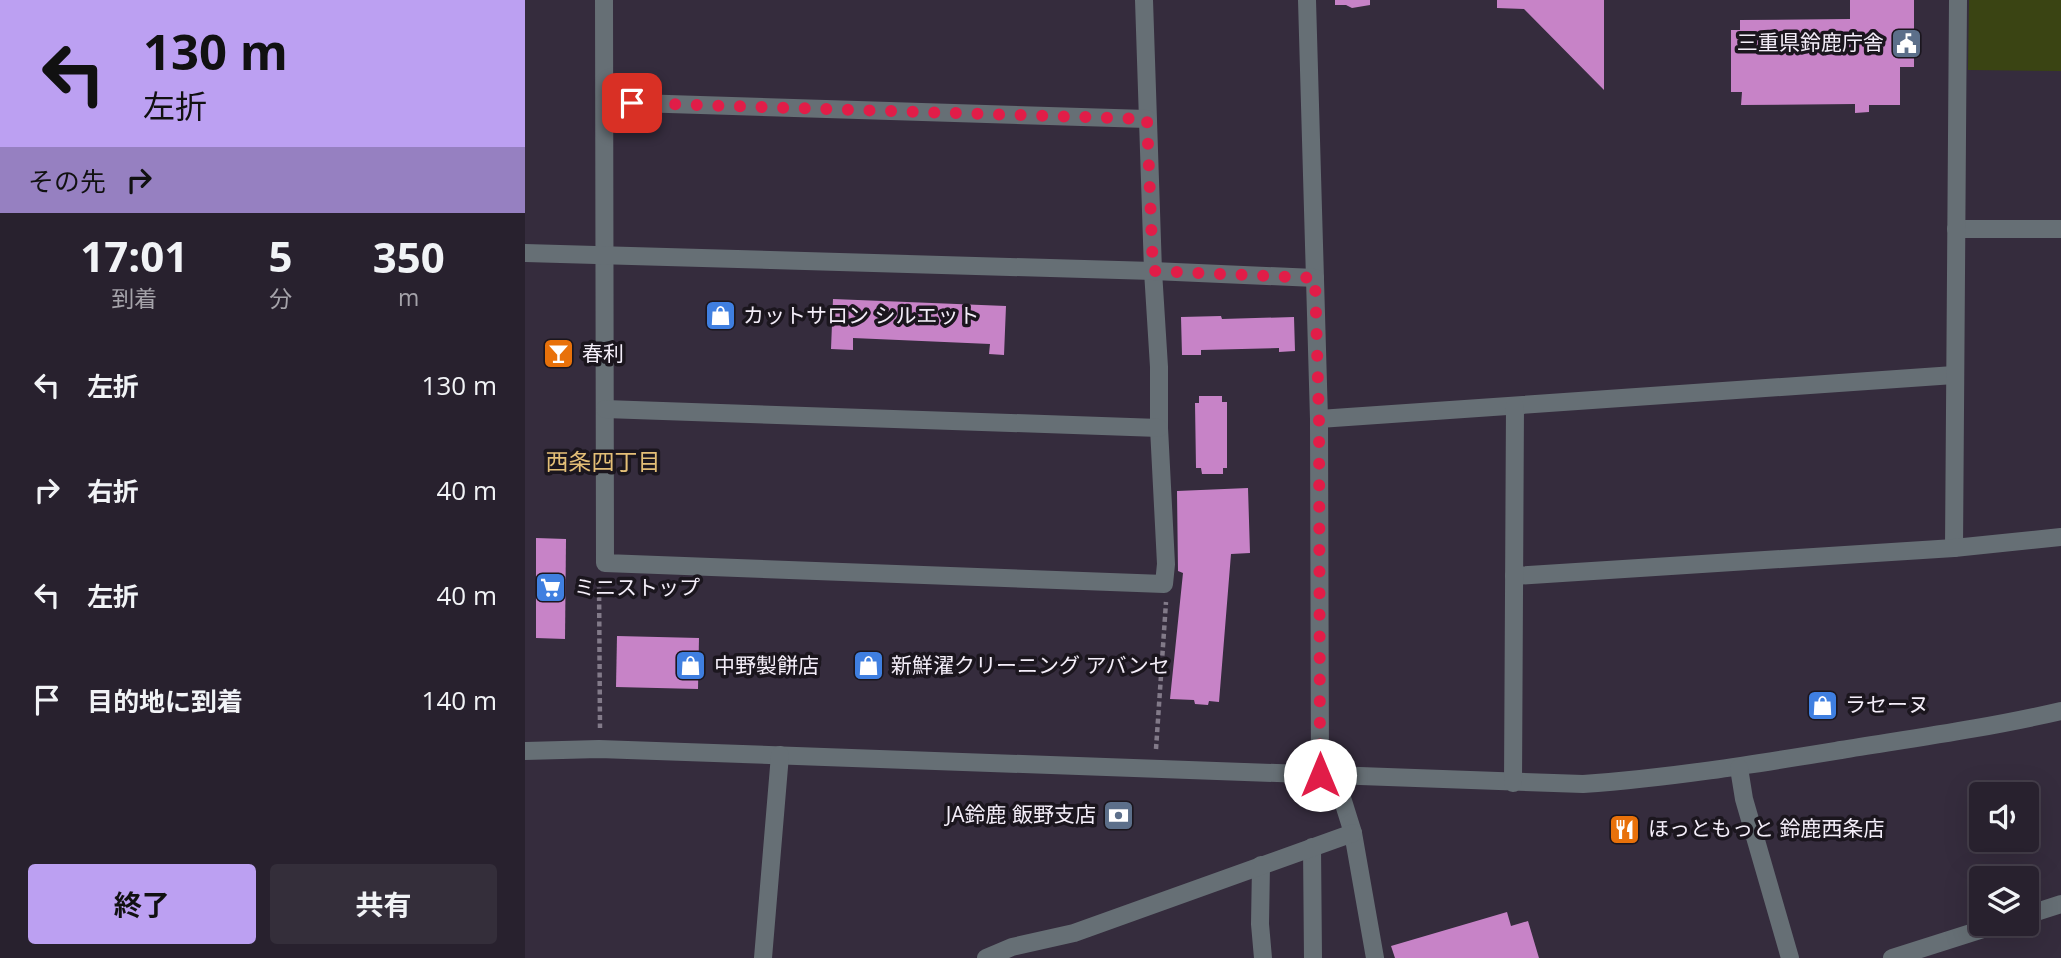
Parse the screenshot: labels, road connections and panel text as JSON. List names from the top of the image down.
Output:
{
  "districts": ["西条四丁目"],
  "places": {
    "public building": ["三重県鈴鹿庁舎"],
    "shop": [
      "カットサロン シルエット",
      "中野製餅店",
      "新鮮濯クリーニング アバンセ",
      "ラセーヌ"
    ],
    "bar": ["春利"],
    "supermarket": ["ミニストップ"],
    "bank": ["JA鈴鹿 飯野支店"],
    "restaurant": ["ほっともっと 鈴鹿西条店"]
  },
  "page": {
    "turn": ["130 m", "左折"],
    "then": "その先",
    "eta": [
      "17:01",
      "到着",
      "5",
      "分",
      "350",
      "m"
    ],
    "list": [
      {
        "name": "左折",
        "value": "130 m"
      },
      {
        "name": "右折",
        "value": "40 m"
      },
      {
        "name": "左折",
        "value": "40 m"
      },
      {
        "name": "目的地に到着",
        "value": "140 m"
      }
    ],
    "buttons": ["終了", "共有"]
  }
}
